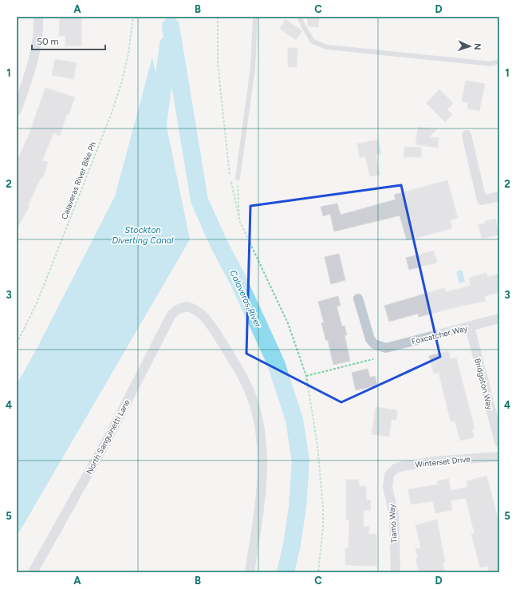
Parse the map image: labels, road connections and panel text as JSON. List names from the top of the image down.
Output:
{
  "streets": {
    "street": [
      "Foxcatcher Way",
      "Bridgeton Way",
      "North Sanguinetti Lane",
      "Winterset Drive",
      "Tiamo Way"
    ],
    "path": ["Calaveras River Bike Ph"]
  },
  "crossings": [
    ["Foxcatcher Way", "Bridgeton Way"],
    ["Winterset Drive", "Tiamo Way"]
  ],
  "water": ["Stockton Diverting Canal", "Calaveras River"],
  "scale_bar": "50 m",
  "north": "right",
  "grid": {
    "columns": [
      "A",
      "B",
      "C",
      "D"
    ],
    "rows": [
      "1",
      "2",
      "3",
      "4",
      "5"
    ]
  }
}
